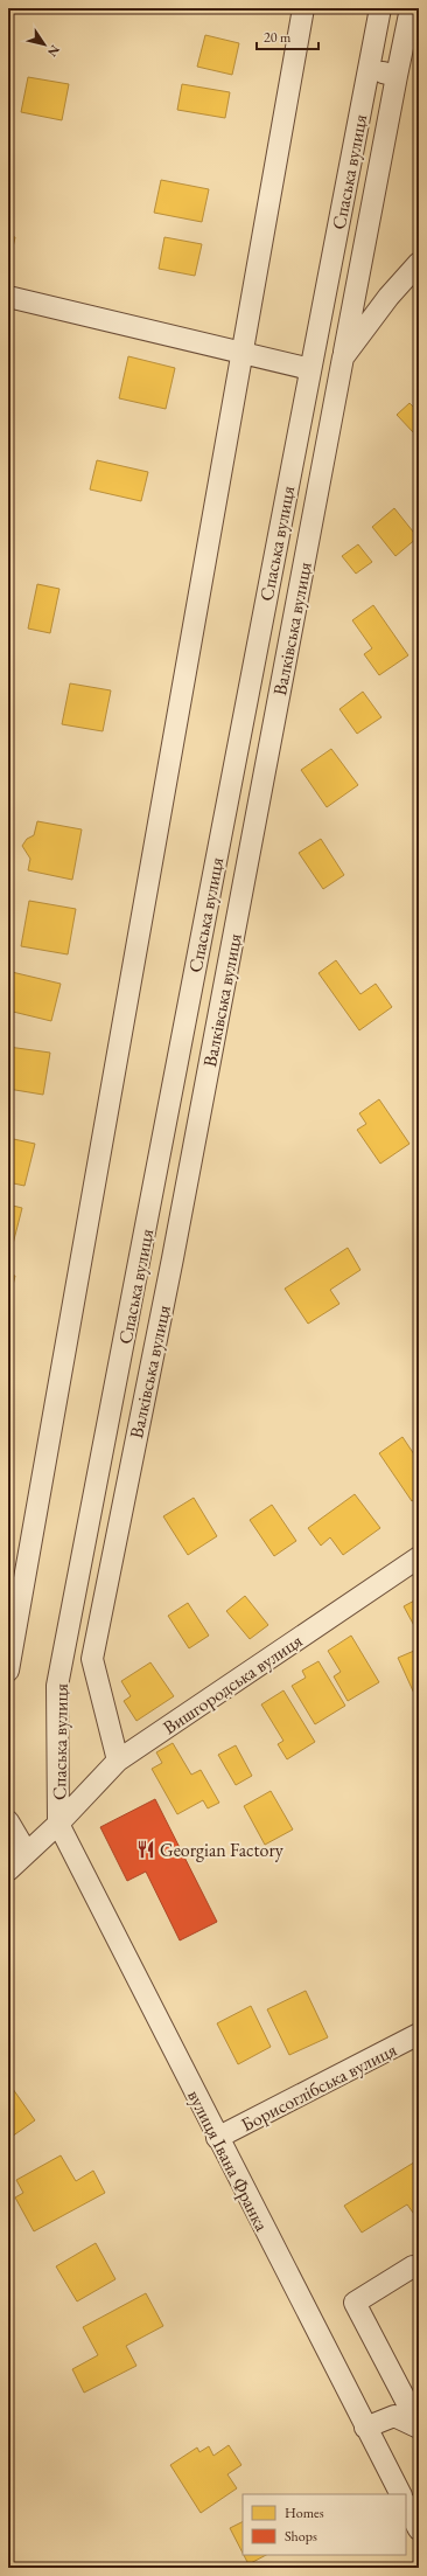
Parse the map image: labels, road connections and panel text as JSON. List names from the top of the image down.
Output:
{
  "streets": {
    "street": [
      "Спаська вулиця",
      "Валківська вулиця",
      "Вишгородська вулиця",
      "Борисоглібська вулиця",
      "вулиця Івана Франка"
    ]
  },
  "crossings": [
    ["Спаська вулиця", "Вишгородська вулиця"],
    ["Спаська вулиця", "вулиця Івана Франка"],
    ["Валківська вулиця", "Вишгородська вулиця"],
    ["Вишгородська вулиця", "вулиця Івана Франка"],
    ["Борисоглібська вулиця", "вулиця Івана Франка"]
  ],
  "places": {
    "restaurant": ["Georgian Factory"]
  },
  "legend": ["Homes", "Shops"],
  "scale_bar": "20 m",
  "north": "bottom right"
}
